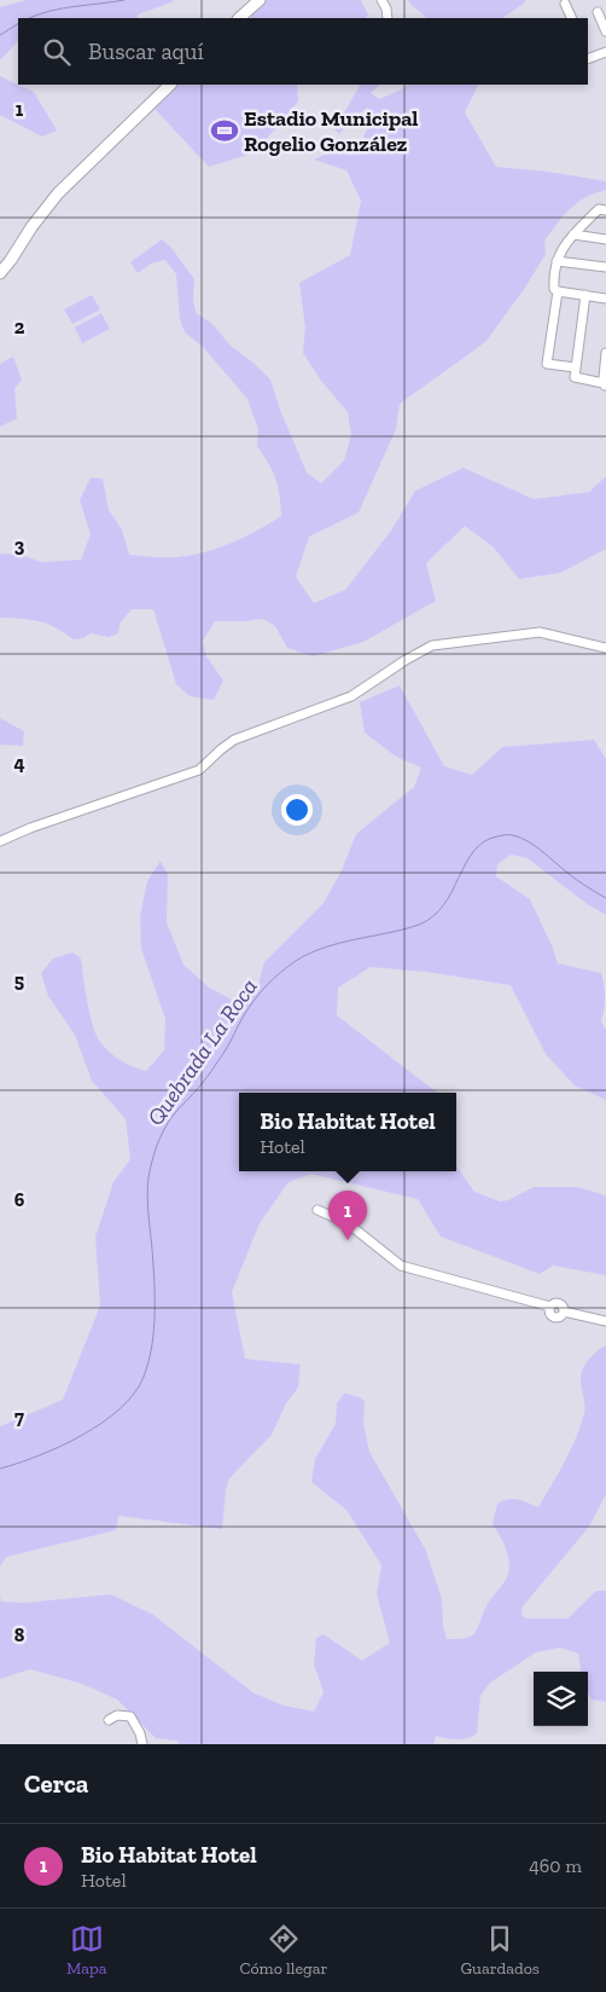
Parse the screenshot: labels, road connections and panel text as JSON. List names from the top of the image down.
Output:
{
  "water": ["Quebrada La Roca"],
  "places": {
    "sports": ["Estadio Municipal Rogelio González"]
  },
  "page": {
    "search": "Buscar aquí",
    "popup": ["Bio Habitat Hotel", "Hotel"],
    "pins": "1",
    "heading": "Cerca",
    "list": [
      {
        "mark": "1",
        "name": "Bio Habitat Hotel",
        "note": "Hotel",
        "value": "460 m"
      }
    ],
    "nav": ["Mapa", "Cómo llegar", "Guardados"]
  },
  "grid": {
    "rows": [
      "1",
      "2",
      "3",
      "4",
      "5",
      "6",
      "7",
      "8"
    ]
  }
}
